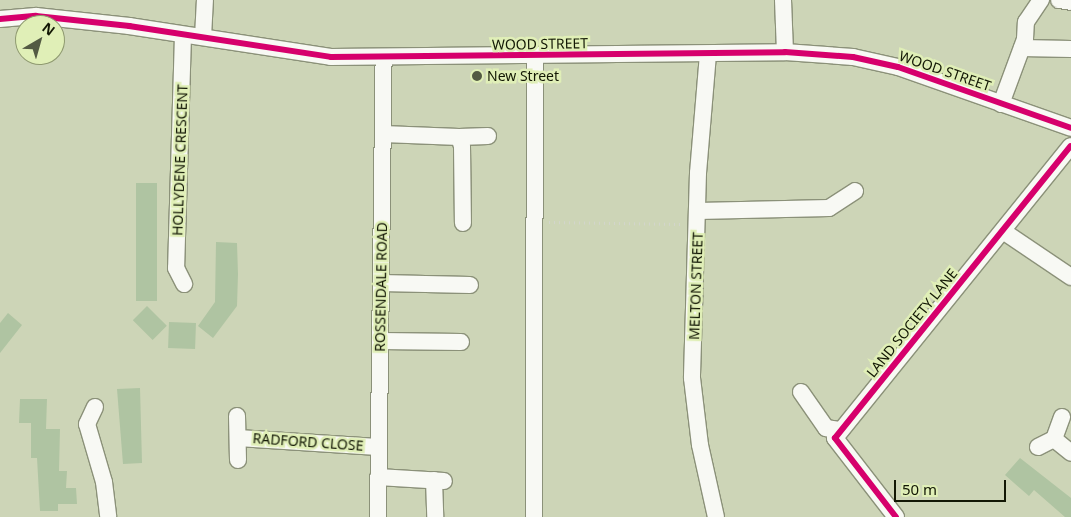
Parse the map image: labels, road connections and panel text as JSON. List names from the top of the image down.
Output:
{
  "streets": {
    "street": [
      "WOOD STREET",
      "HOLLYDENE CRESCENT",
      "MELTON STREET",
      "ROSSENDALE ROAD",
      "LAND SOCIETY LANE",
      "RADFORD CLOSE"
    ]
  },
  "crossings": [
    ["WOOD STREET", "HOLLYDENE CRESCENT"],
    ["WOOD STREET", "MELTON STREET"],
    ["WOOD STREET", "ROSSENDALE ROAD"],
    ["ROSSENDALE ROAD", "RADFORD CLOSE"]
  ],
  "places": ["New Street"],
  "scale_bar": "50 m",
  "north": "top right"
}
